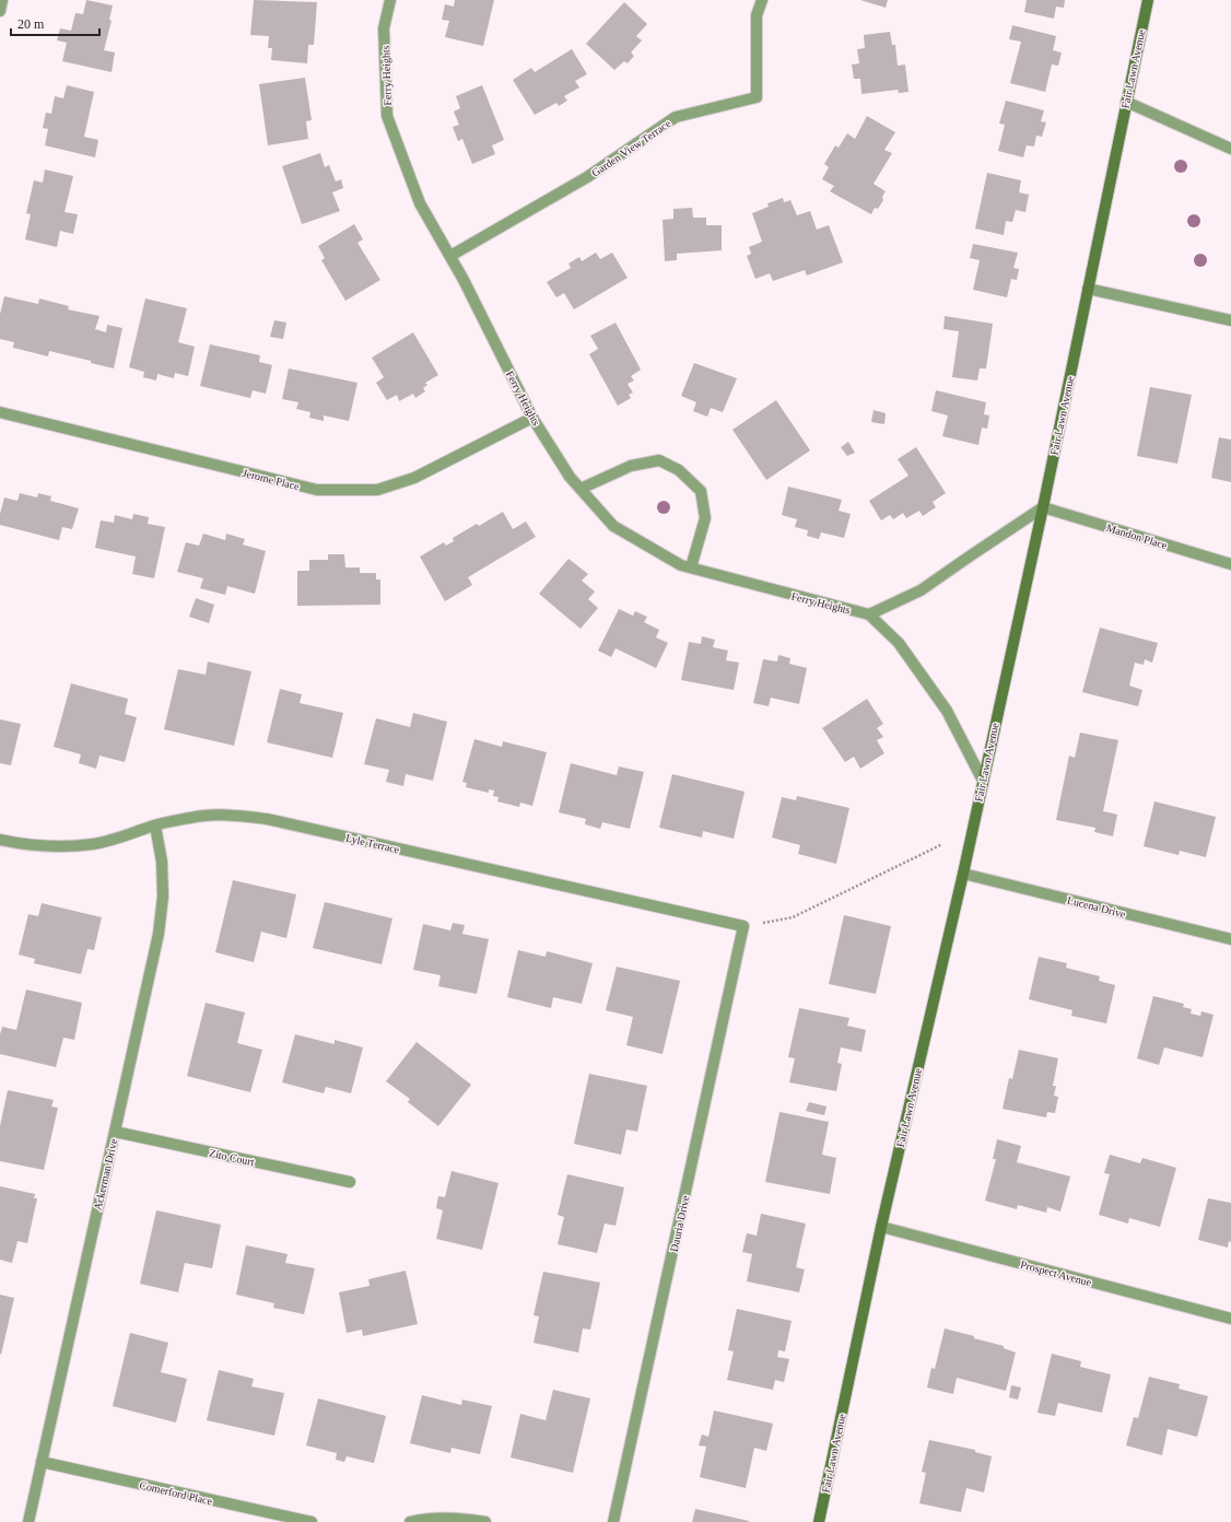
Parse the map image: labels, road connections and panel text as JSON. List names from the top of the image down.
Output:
{
  "streets": {
    "main road": ["Fair Lawn Avenue"],
    "street": [
      "Ferry Heights",
      "Garden View Terrace",
      "Jerome Place",
      "Mandon Place",
      "Lyle Terrace",
      "Lucena Drive",
      "Zito Court",
      "Ackerman Drive",
      "Dauria Drive",
      "Prospect Avenue",
      "Comerford Place"
    ]
  },
  "crossings": [
    ["Fair Lawn Avenue", "Ferry Heights"],
    ["Fair Lawn Avenue", "Mandon Place"],
    ["Fair Lawn Avenue", "Lucena Drive"],
    ["Fair Lawn Avenue", "Prospect Avenue"],
    ["Ferry Heights", "Garden View Terrace"],
    ["Ferry Heights", "Jerome Place"],
    ["Lyle Terrace", "Ackerman Drive"],
    ["Lyle Terrace", "Dauria Drive"],
    ["Zito Court", "Ackerman Drive"],
    ["Ackerman Drive", "Comerford Place"]
  ],
  "scale_bar": "20 m"
}
